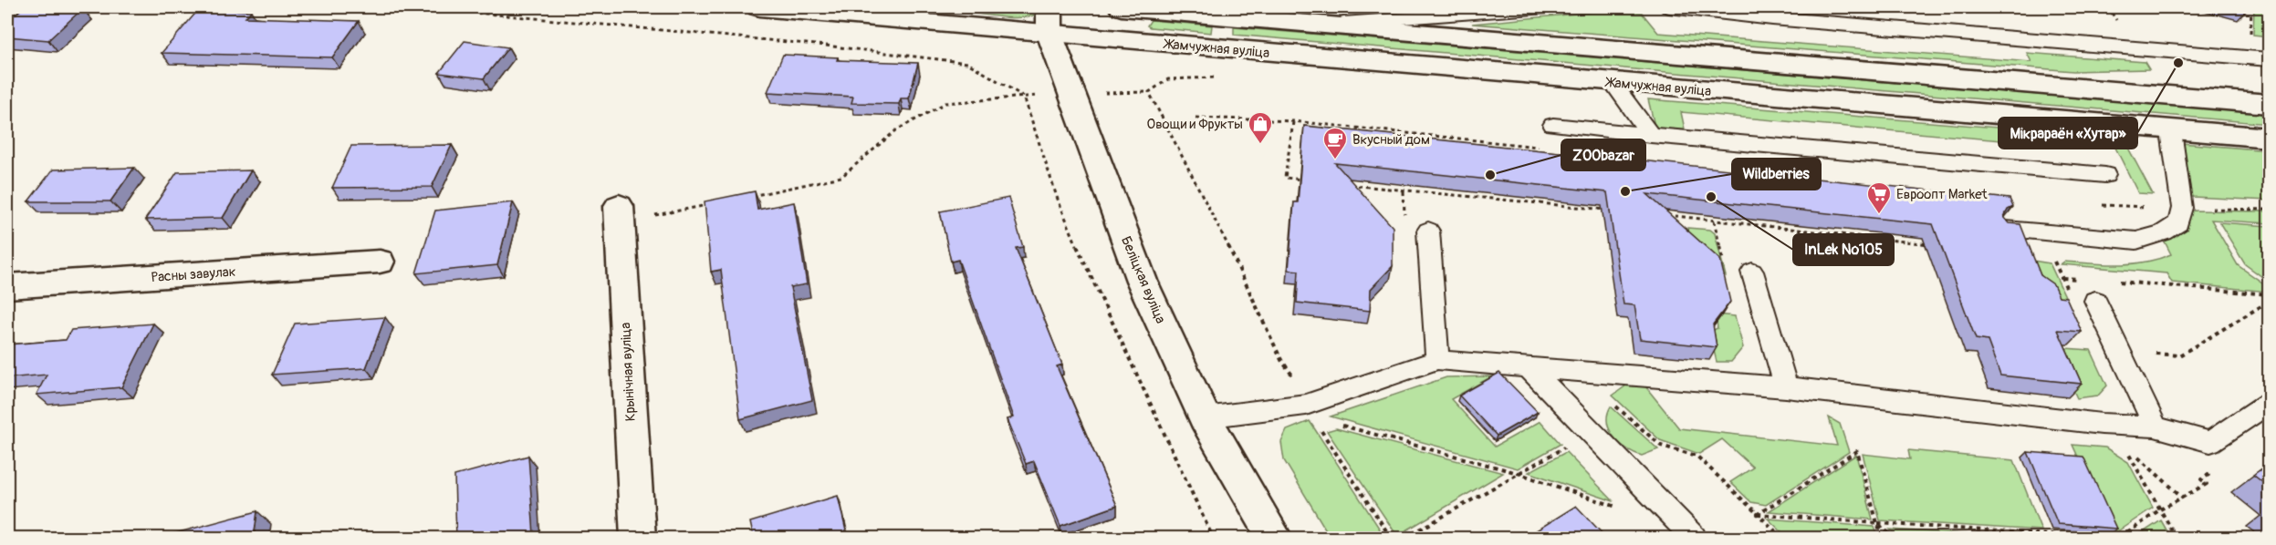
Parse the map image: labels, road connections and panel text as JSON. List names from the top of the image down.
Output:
{
  "streets": {
    "main road": [
      "Жамчужная вуліца",
      "Расны завулак",
      "Беліцкая вуліца",
      "Крынічная вуліца"
    ]
  },
  "crossings": [
    ["Жамчужная вуліца", "Беліцкая вуліца"]
  ],
  "places": {
    "other": [
      "Мікрараён «Хутар»",
      "ZOObazar",
      "Wildberries",
      "InLek №105"
    ],
    "shop": ["Овощи и Фрукты"],
    "cafe": ["Вкусный дом"],
    "supermarket": ["Евроопт Market"]
  }
}
